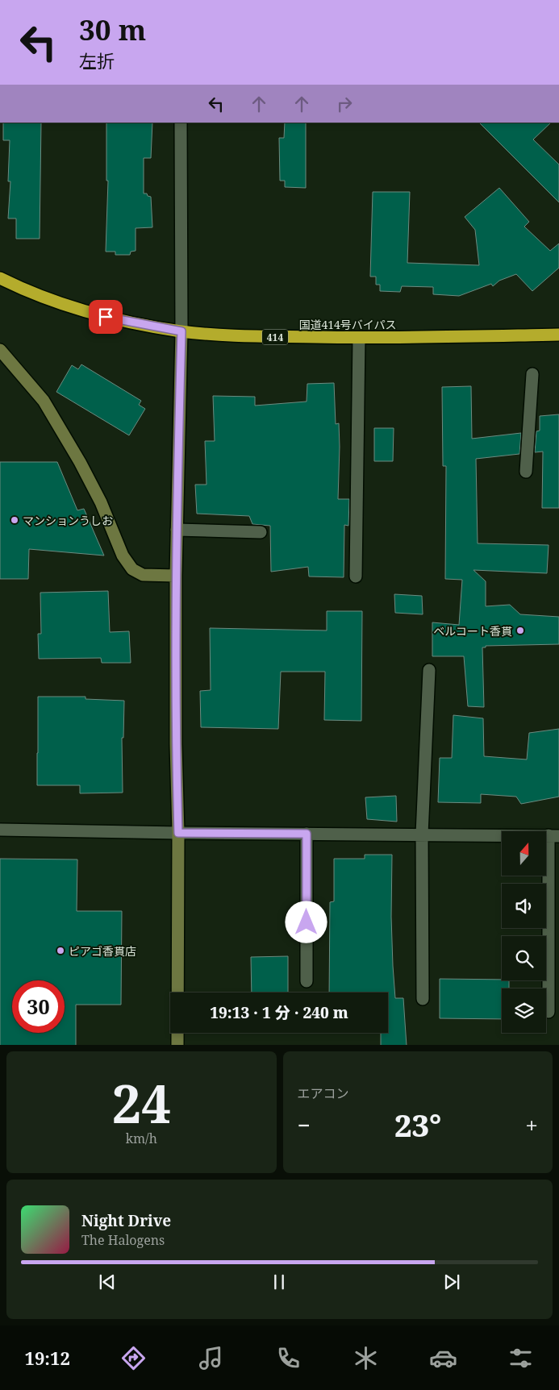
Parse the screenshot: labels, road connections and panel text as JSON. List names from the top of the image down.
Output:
{
  "streets": {
    "highway": ["国道414号バイパス", "414"]
  },
  "places": ["マンションうしお", "ベルコート香貫", "ピアゴ香貫店"],
  "north": "top",
  "page": {
    "turn": ["30 m", "左折"],
    "limit": "30",
    "trip": "19:13 · 1 分 · 240 m",
    "tile": [
      ["24", "km/h"],
      "エアコン"
    ],
    "heat": ["−", "23°", "+"],
    "song": ["Night Drive", "The Halogens"],
    "tabs": "19:12"
  }
}
